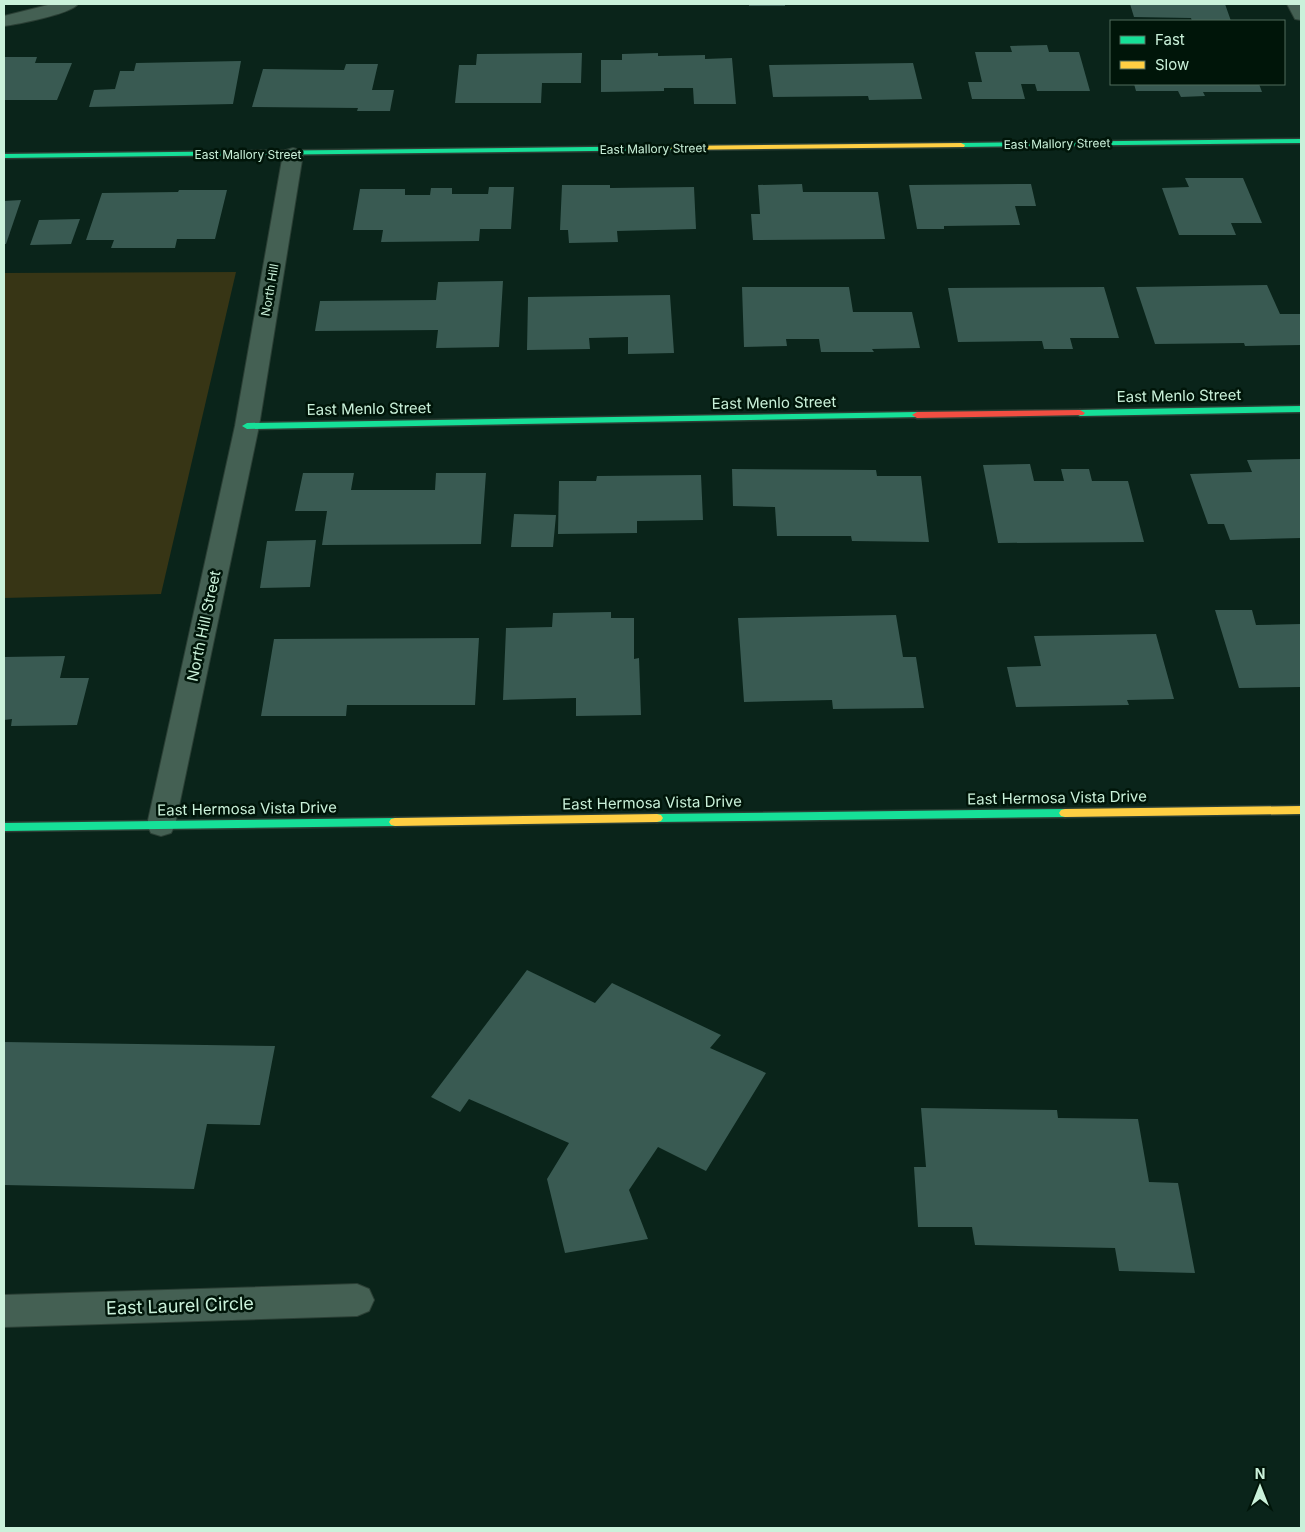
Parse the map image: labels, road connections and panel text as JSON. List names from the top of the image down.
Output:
{
  "streets": {
    "street": [
      "East Mallory Street",
      "North Hill",
      "East Menlo Street",
      "North Hill Street",
      "East Hermosa Vista Drive",
      "East Laurel Circle"
    ]
  },
  "crossings": [
    ["East Mallory Street", "North Hill"],
    ["North Hill", "East Menlo Street"],
    ["North Hill", "North Hill Street"],
    ["East Menlo Street", "North Hill Street"],
    ["North Hill Street", "East Hermosa Vista Drive"]
  ],
  "legend": ["Fast", "Slow"],
  "north": "top"
}
